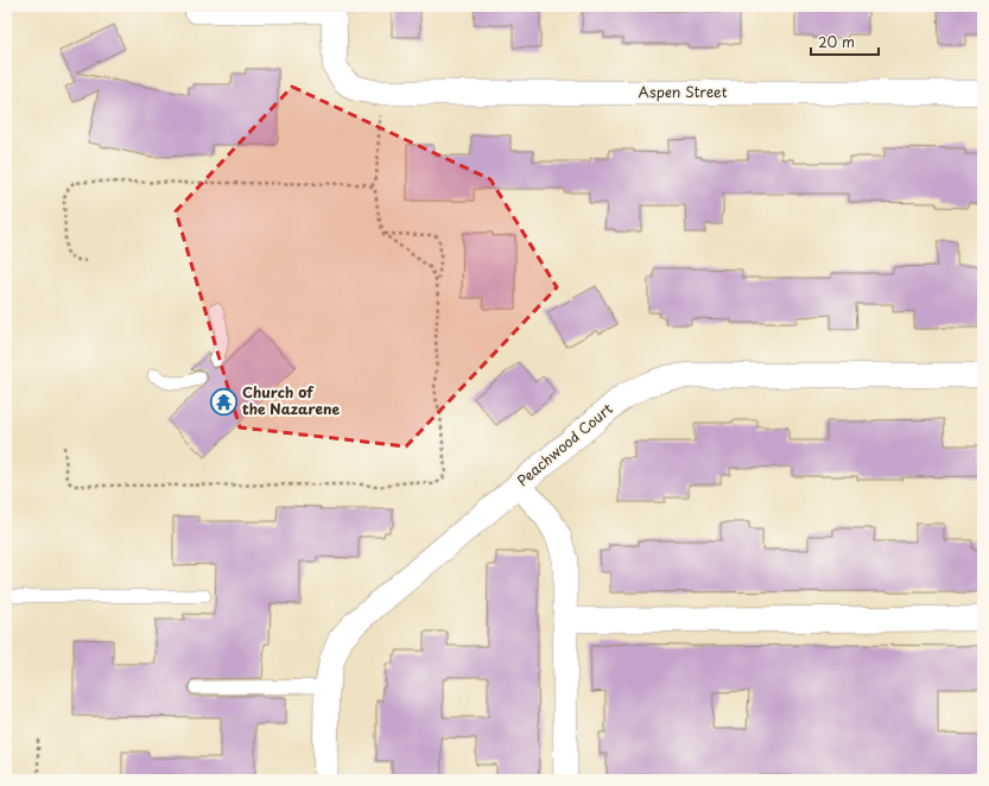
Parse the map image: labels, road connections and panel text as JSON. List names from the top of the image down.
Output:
{
  "streets": {
    "street": ["Aspen Street", "Peachwood Court"]
  },
  "places": {
    "temple": ["Church of the Nazarene"]
  },
  "scale_bar": "20 m"
}
